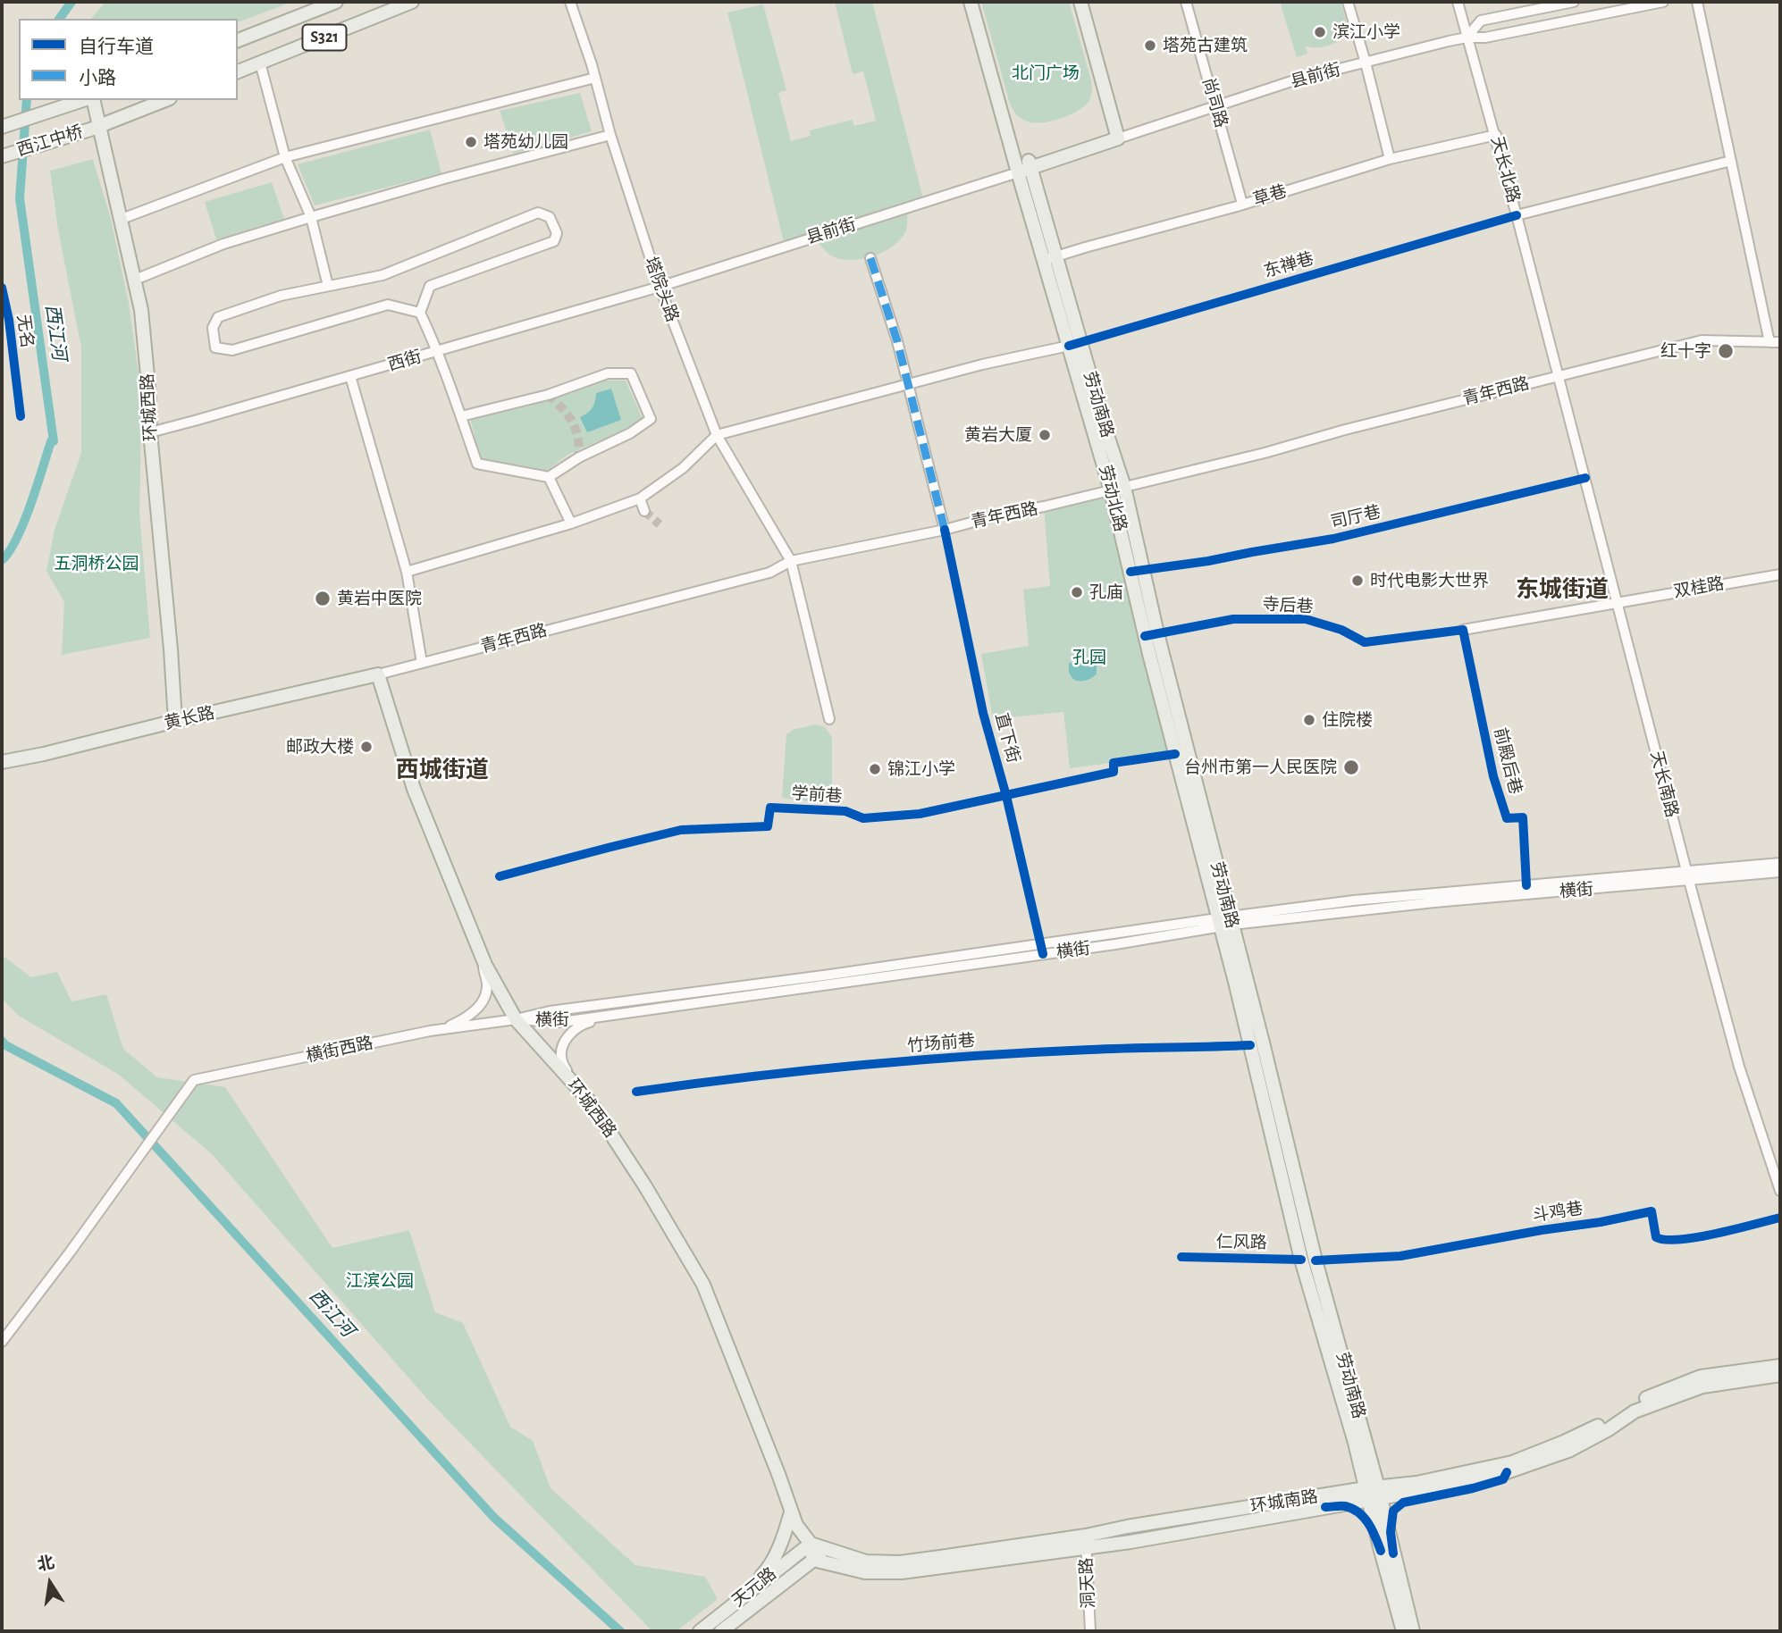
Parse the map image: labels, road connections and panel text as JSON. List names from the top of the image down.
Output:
{
  "streets": {
    "main road": [
      "S321",
      "县前街",
      "西江中桥",
      "劳动南路",
      "环城西路",
      "劳动北路",
      "黄长路",
      "环城南路",
      "天元路"
    ],
    "street": [
      "尚司路",
      "天长北路",
      "草巷",
      "塔院头路",
      "西街",
      "青年西路",
      "双桂路",
      "天长南路",
      "横街",
      "横街西路",
      "洞天路"
    ],
    "cycle path": [
      "东禅巷",
      "无名",
      "司厅巷",
      "寺后巷",
      "直下街",
      "学前巷",
      "竹场前巷",
      "斗鸡巷",
      "仁风路"
    ]
  },
  "crossings": [
    ["县前街", "尚司路"],
    ["县前街", "天长北路"],
    ["县前街", "塔院头路"],
    ["县前街", "西街"],
    ["县前街", "劳动北路"],
    ["尚司路", "草巷"],
    ["西江中桥", "环城西路"],
    ["天长北路", "草巷"],
    ["天长北路", "青年西路"],
    ["天长北路", "天长南路"],
    ["草巷", "劳动南路"],
    ["草巷", "劳动北路"],
    ["塔院头路", "西街"],
    ["塔院头路", "青年西路"],
    ["西街", "环城西路"],
    ["青年西路", "劳动南路"],
    ["青年西路", "环城西路"],
    ["青年西路", "劳动北路"],
    ["青年西路", "黄长路"],
    ["青年西路", "天长南路"],
    ["劳动南路", "劳动北路"],
    ["劳动南路", "横街"],
    ["劳动南路", "环城南路"],
    ["环城西路", "黄长路"],
    ["环城西路", "横街"],
    ["环城西路", "横街西路"],
    ["环城西路", "环城南路"],
    ["环城西路", "天元路"],
    ["劳动北路", "横街"],
    ["双桂路", "天长南路"],
    ["天长南路", "横街"],
    ["横街", "横街西路"],
    ["环城南路", "洞天路"],
    ["环城南路", "天元路"]
  ],
  "districts": ["东城街道", "西城街道"],
  "water": ["西江河"],
  "parks": [
    "北门广场",
    "五洞桥公园",
    "孔园",
    "江滨公园"
  ],
  "places": [
    "滨江小学",
    "塔苑古建筑",
    "塔苑幼儿园",
    "红十字",
    "黄岩大厦",
    "时代电影大世界",
    "孔庙",
    "黄岩中医院",
    "住院楼",
    "邮政大楼",
    "台州市第一人民医院",
    "锦江小学"
  ],
  "legend": ["自行车道", "小路"],
  "north": "top"
}
